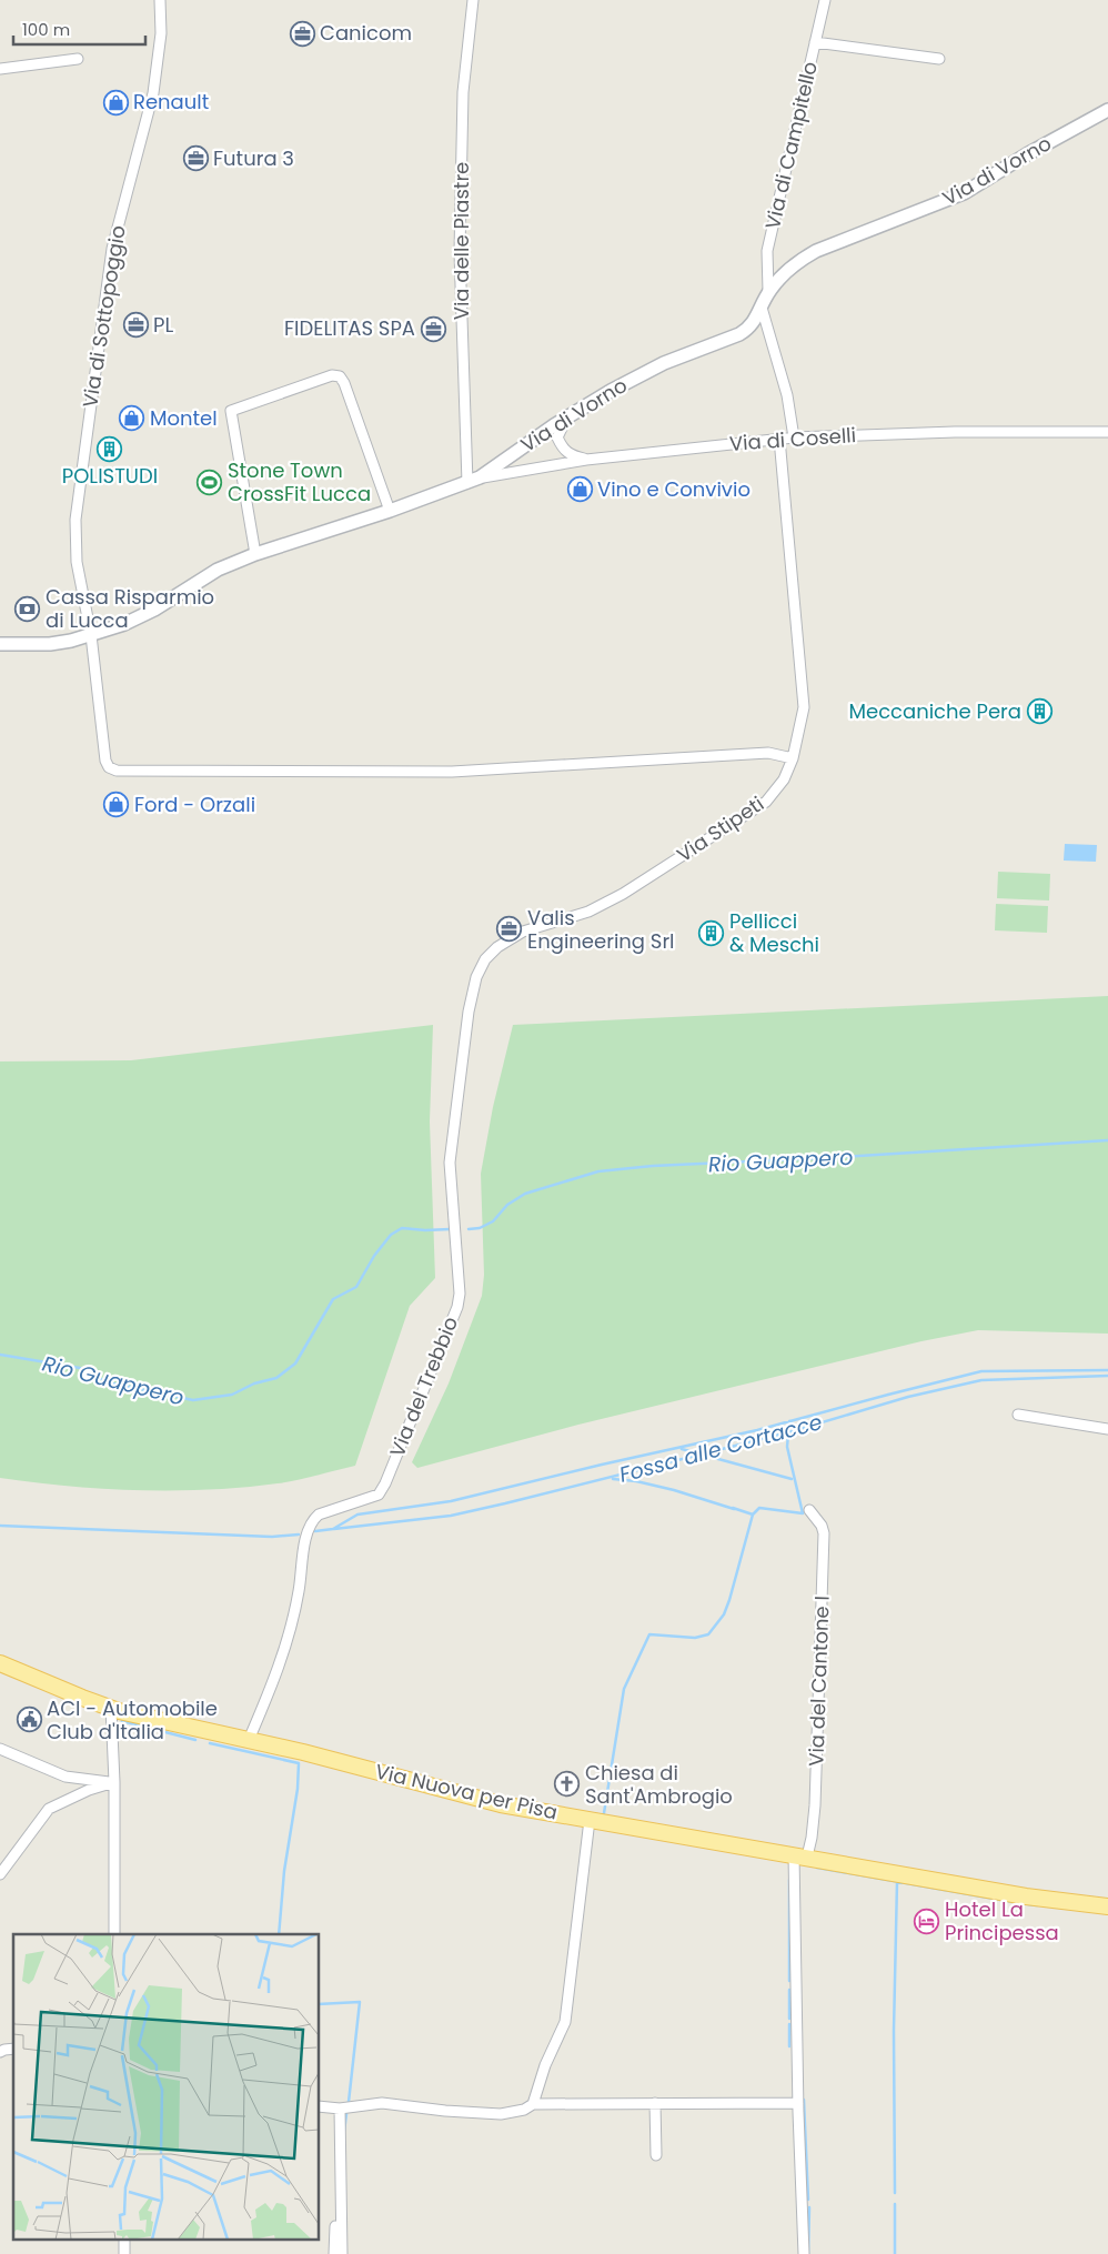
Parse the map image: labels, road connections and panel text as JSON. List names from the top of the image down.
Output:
{
  "streets": {
    "main road": ["Via Nuova per Pisa"],
    "street": [
      "Via di Campitello",
      "Via di Vorno",
      "Via delle Piastre",
      "Via di Sottopoggio",
      "Via di Coselli",
      "Via Stipeti",
      "Via del Trebbio",
      "Via del Cantone I"
    ]
  },
  "crossings": [
    ["Via di Campitello", "Via di Vorno"],
    ["Via di Vorno", "Via delle Piastre"],
    ["Via di Vorno", "Via di Sottopoggio"],
    ["Via di Vorno", "Via di Coselli"],
    ["Via di Sottopoggio", "Via Stipeti"],
    ["Via di Coselli", "Via Stipeti"],
    ["Via Stipeti", "Via del Trebbio"],
    ["Via del Trebbio", "Via Nuova per Pisa"],
    ["Via del Cantone I", "Via Nuova per Pisa"]
  ],
  "water": ["Rio Guappero", "Fossa alle Cortacce"],
  "places": {
    "office": [
      "Canicom",
      "Futura 3",
      "PL",
      "FIDELITAS SPA",
      "Valis Engineering Srl"
    ],
    "shop": [
      "Renault",
      "Montel",
      "Vino e Convivio",
      "Ford - Orzali"
    ],
    "building": ["POLISTUDI", "Meccaniche Pera", "Pellicci & Meschi"],
    "sports": ["Stone Town CrossFit Lucca"],
    "bank": ["Cassa Risparmio di Lucca"],
    "public building": ["ACI - Automobile Club d'Italia"],
    "church": ["Chiesa di Sant'Ambrogio"],
    "hotel": ["Hotel La Principessa"]
  },
  "scale_bar": "100 m"
}
